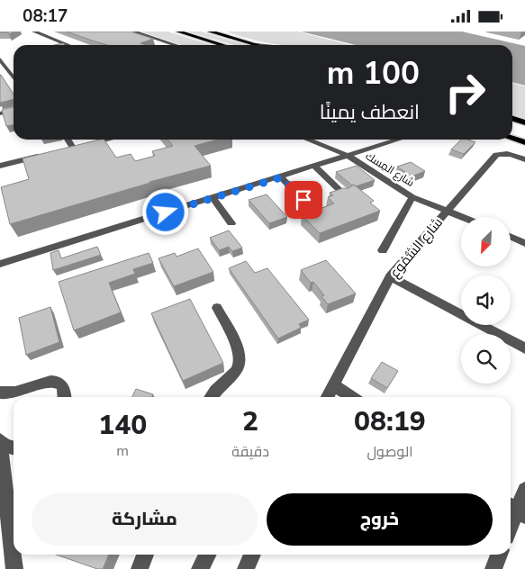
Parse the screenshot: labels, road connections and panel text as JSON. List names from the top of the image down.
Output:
{
  "streets": {
    "street": ["شارع المِسك", "شارع الشُّمُوع"]
  },
  "crossings": [
    ["شارع المِسك", "شارع الشُّمُوع"]
  ],
  "north": "bottom left",
  "page": {
    "status": "08:17",
    "turn": ["100 m", "انعطف يمينًا"],
    "eta": [
      "08:19",
      "الوصول",
      "2",
      "دقيقة",
      "140",
      "m"
    ],
    "buttons": ["خروج", "مشاركة"]
  }
}
